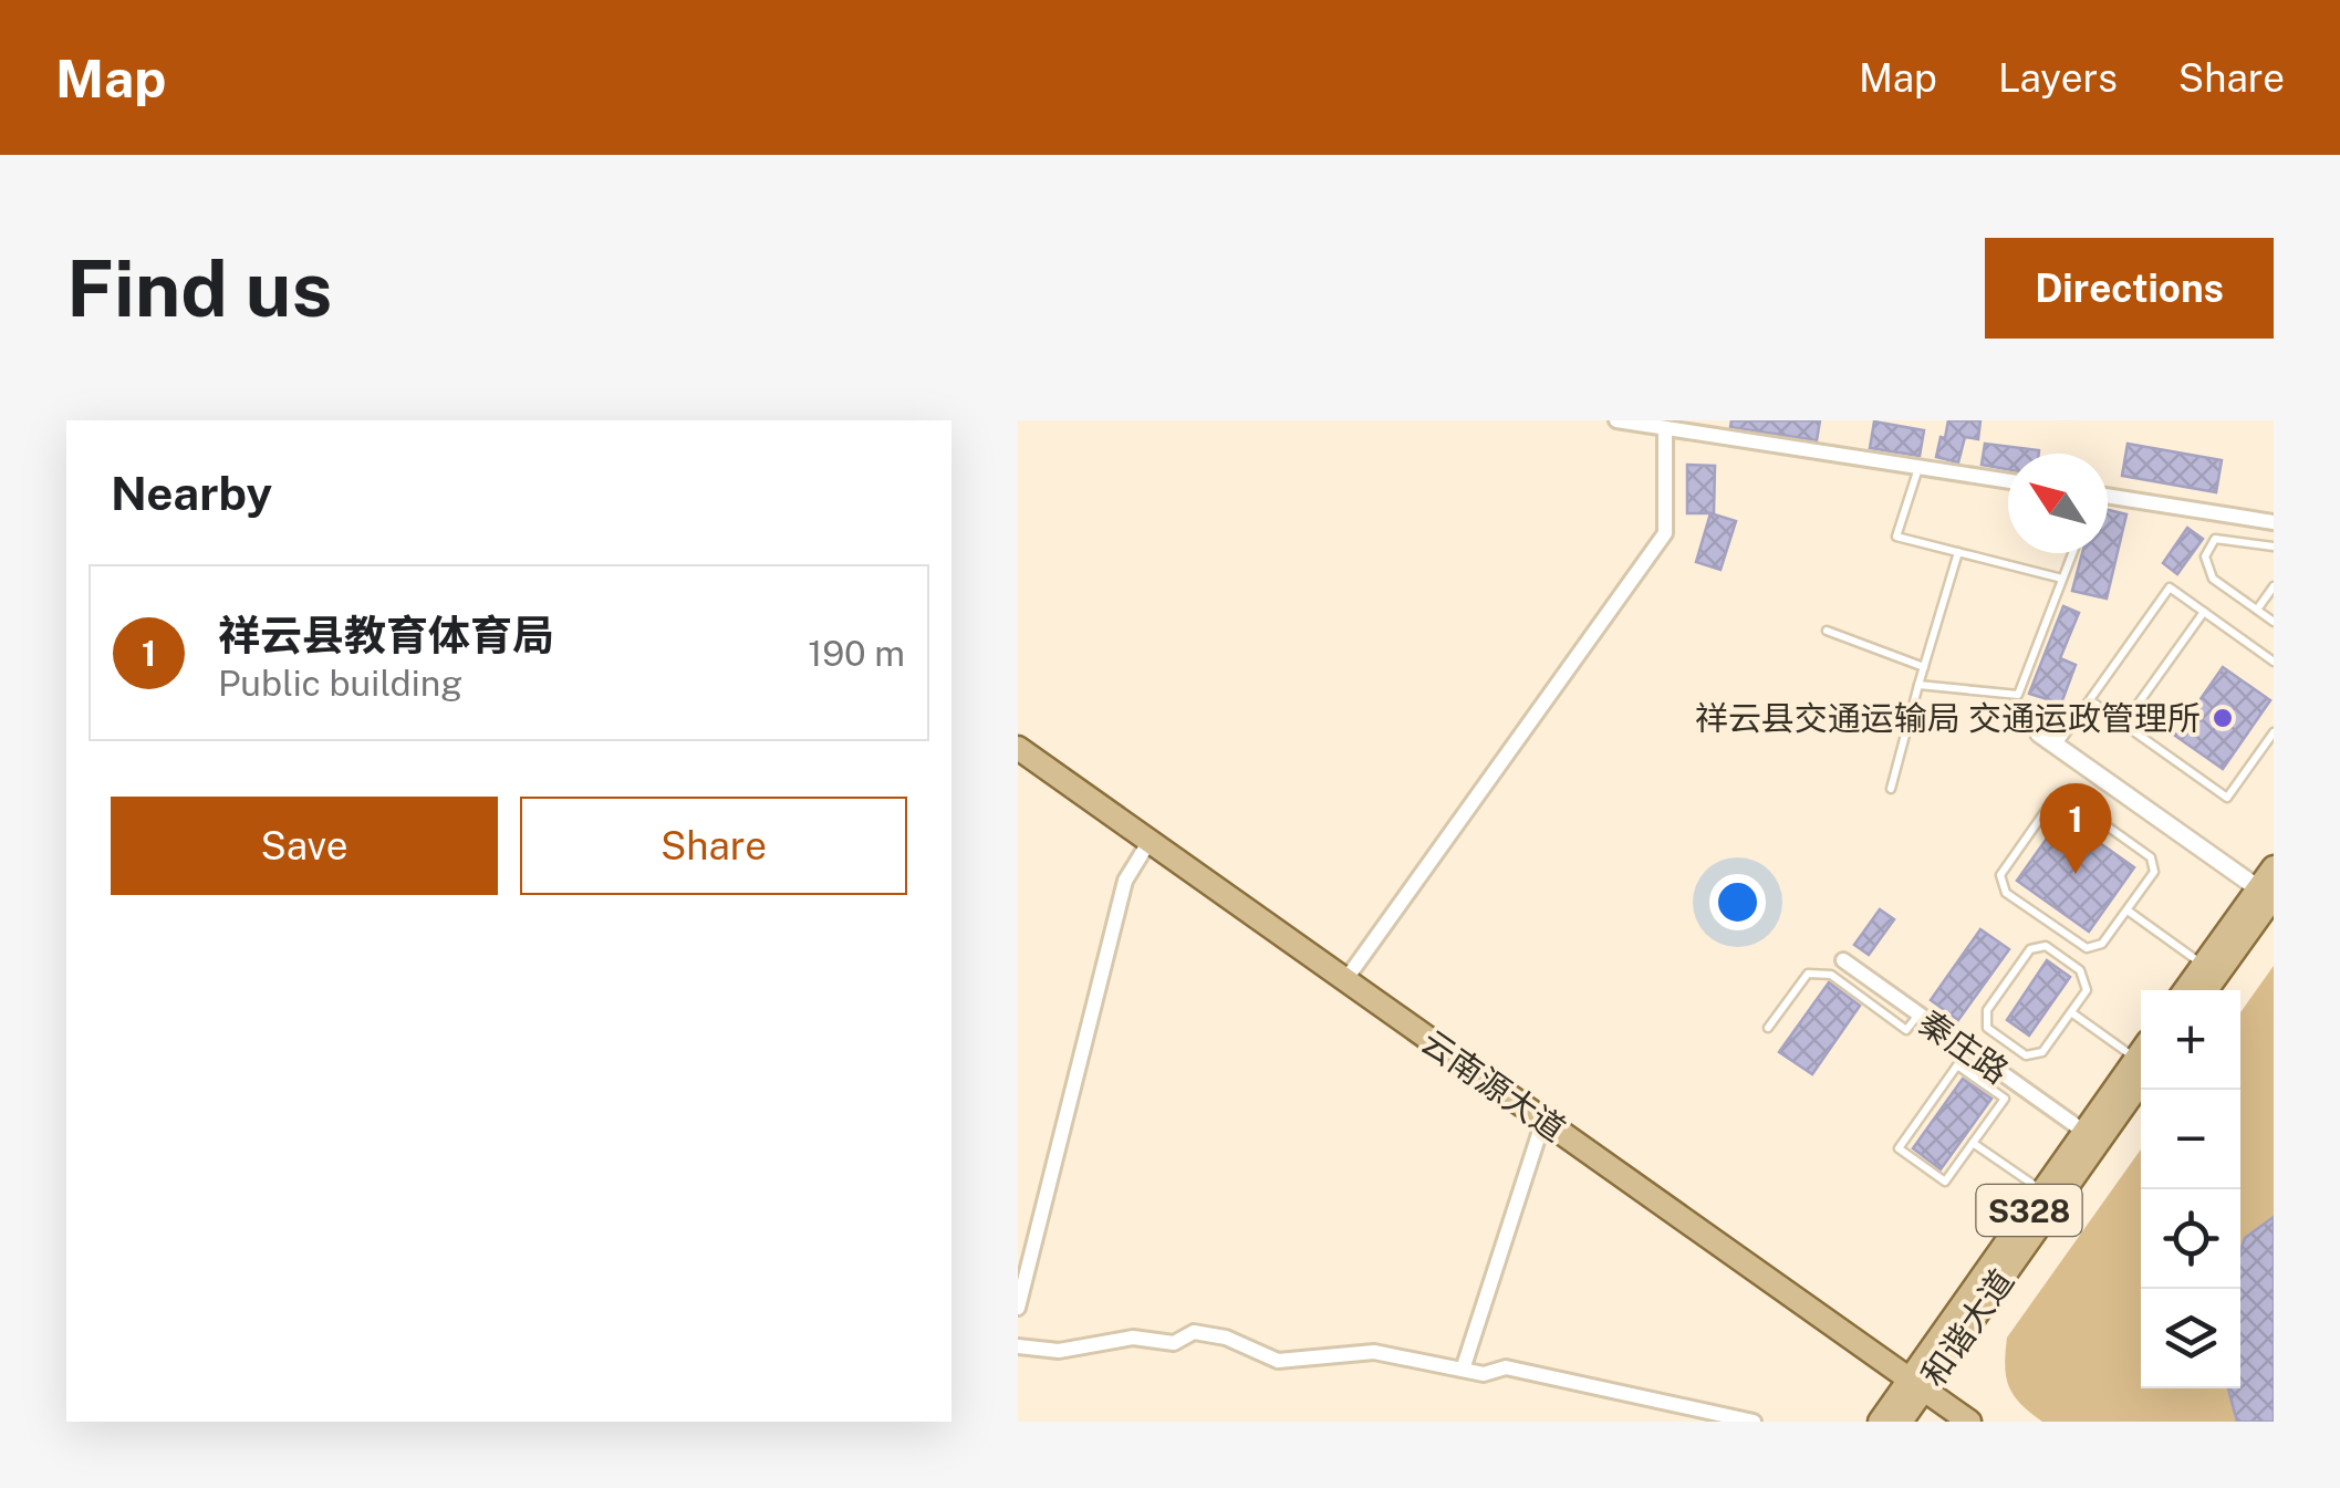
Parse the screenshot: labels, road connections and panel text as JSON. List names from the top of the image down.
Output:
{
  "streets": {
    "main road": ["云南源大道", "S328", "和谐大道"],
    "street": ["秦庄路"]
  },
  "crossings": [
    ["秦庄路", "和谐大道"],
    ["云南源大道", "和谐大道"]
  ],
  "places": ["祥云县交通运输局 交通运政管理所"],
  "north": "top left",
  "page": {
    "header": "Map",
    "nav": ["Map", "Layers", "Share"],
    "buttons": [
      "Directions",
      ["Save", "Share"]
    ],
    "title": "Find us",
    "heading": "Nearby",
    "list": [
      {
        "mark": "1",
        "name": "祥云县教育体育局",
        "note": "Public building",
        "value": "190 m"
      }
    ],
    "pins": "1",
    "map_buttons": ["+", "−"]
  }
}
